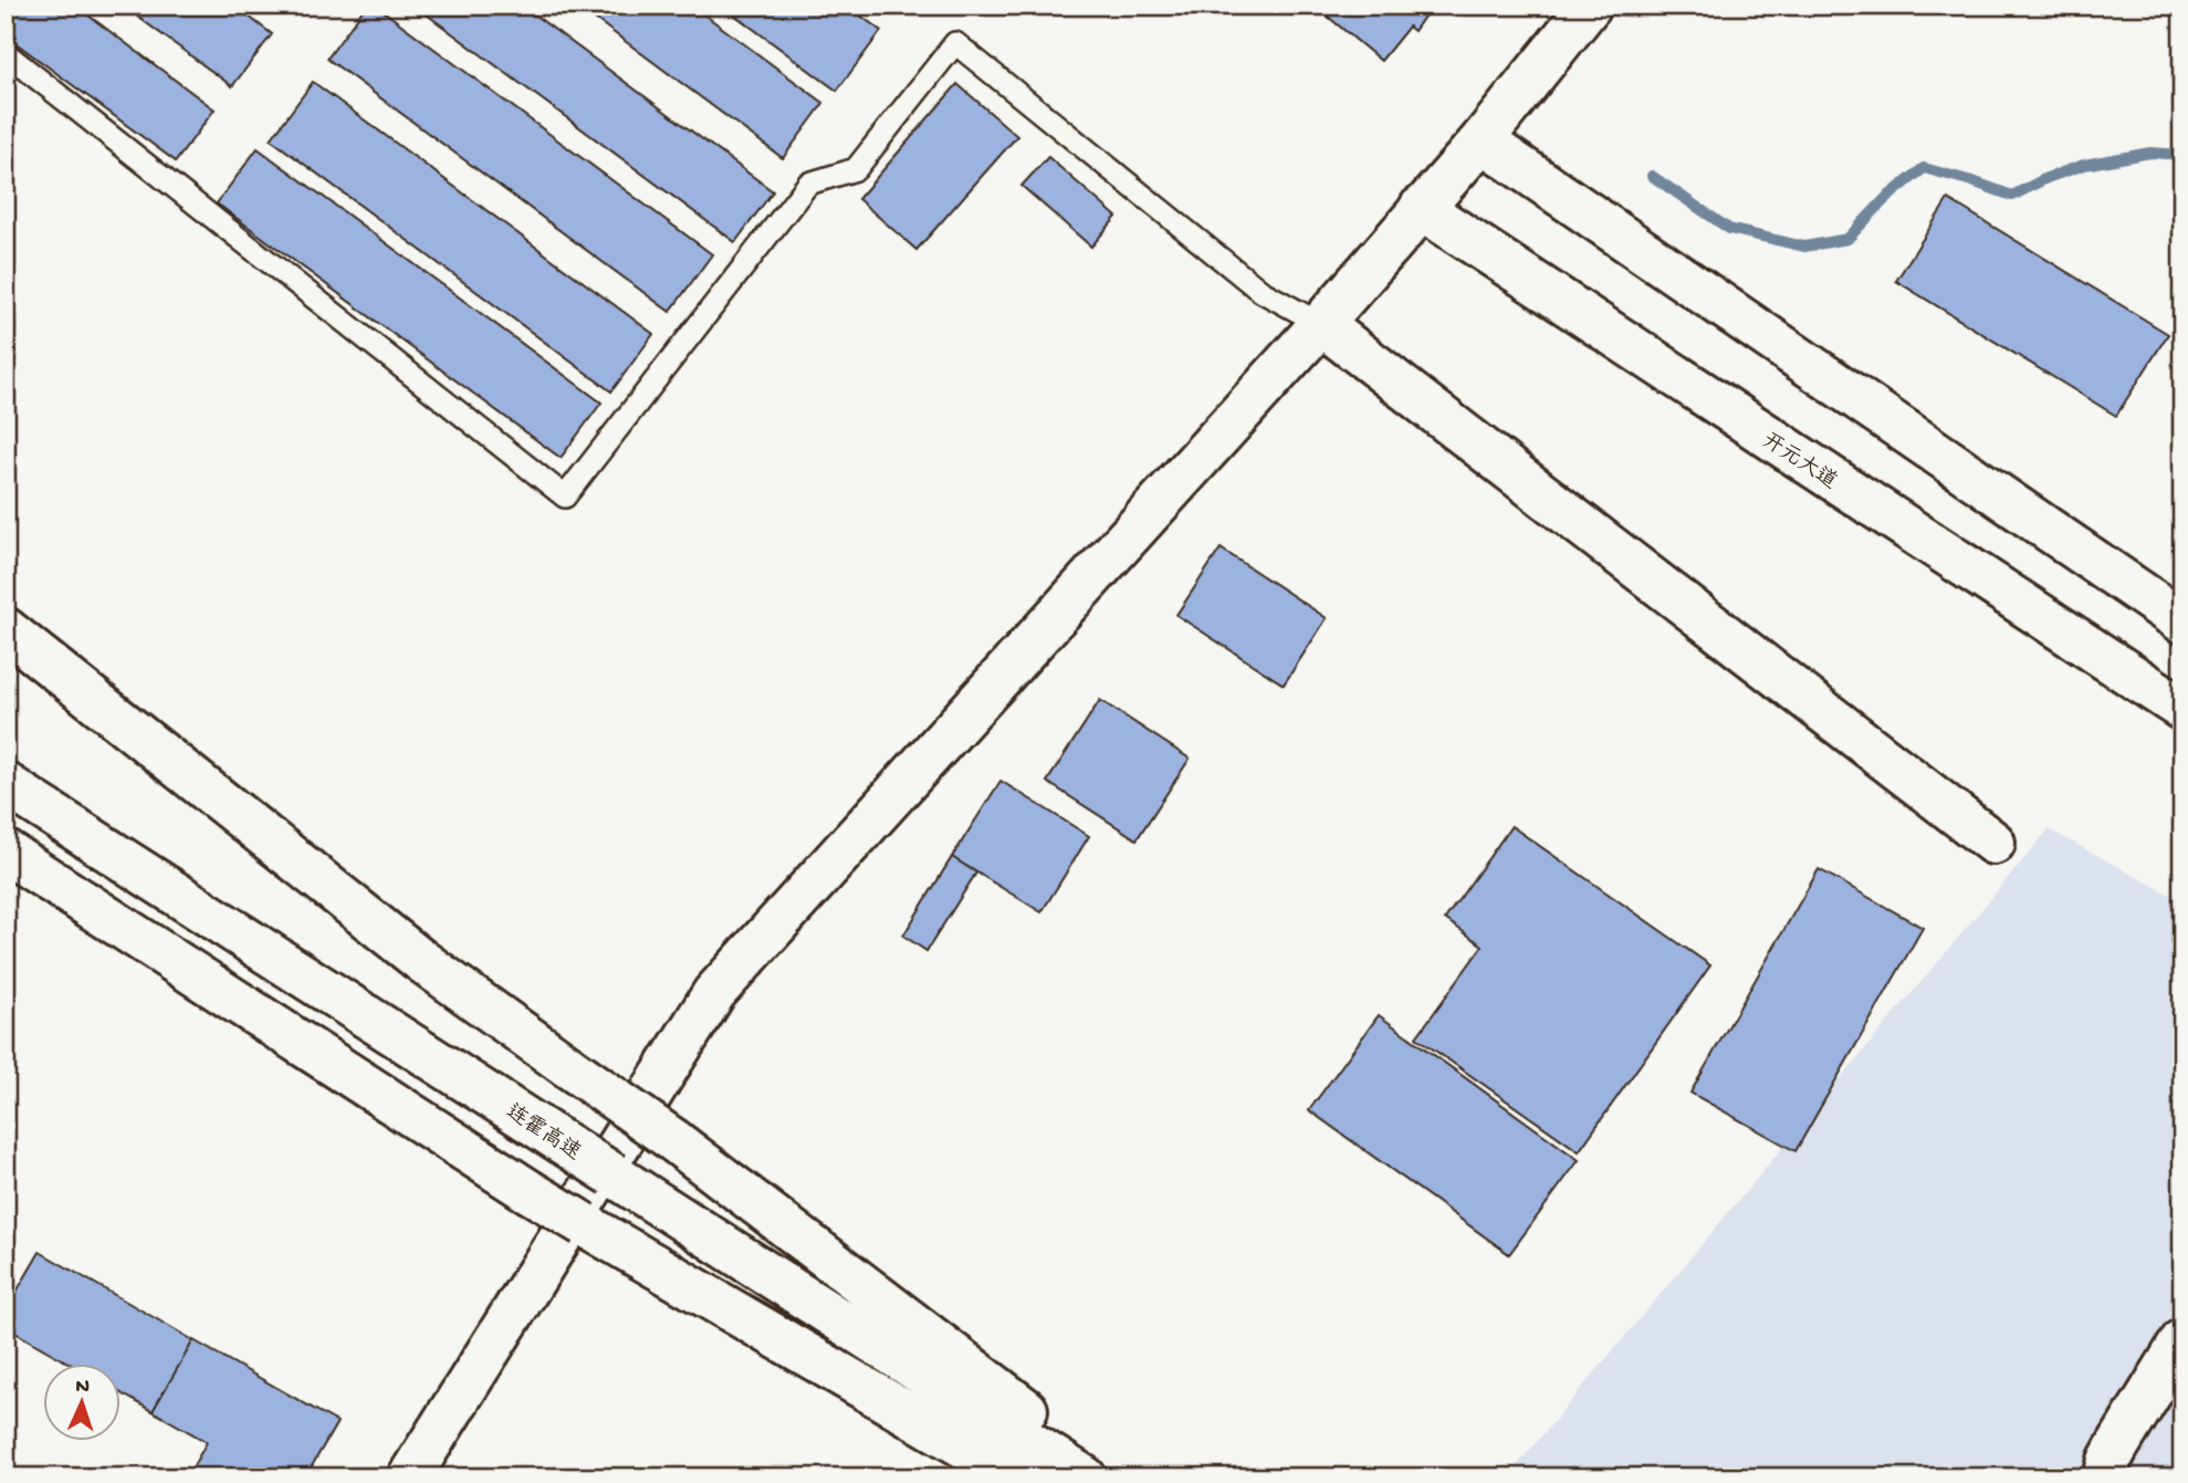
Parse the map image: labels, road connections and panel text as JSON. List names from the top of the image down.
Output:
{
  "streets": {
    "main road": ["开元大道", "连霍高速"]
  },
  "north": "top"
}
